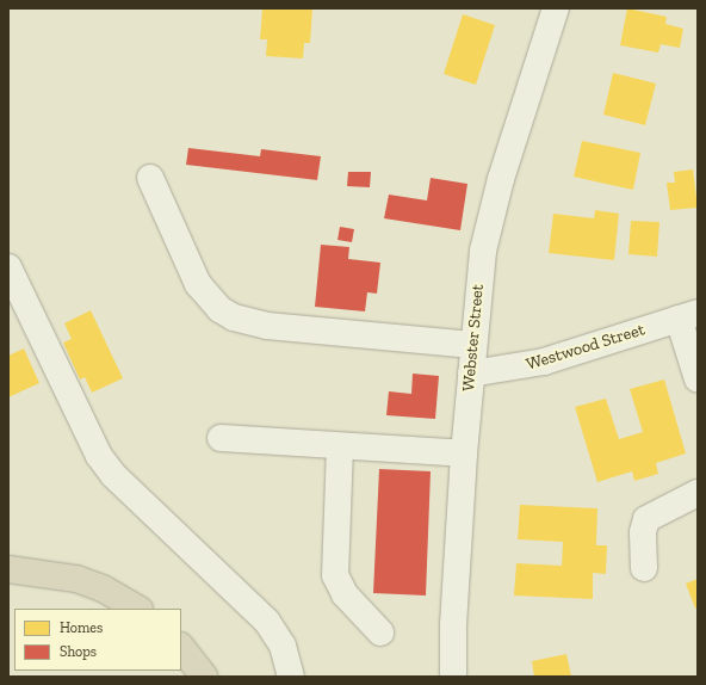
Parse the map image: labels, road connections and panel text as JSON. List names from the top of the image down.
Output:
{
  "streets": {
    "street": ["Webster Street", "Westwood Street"]
  },
  "crossings": [
    ["Webster Street", "Westwood Street"]
  ],
  "legend": ["Homes", "Shops"]
}
